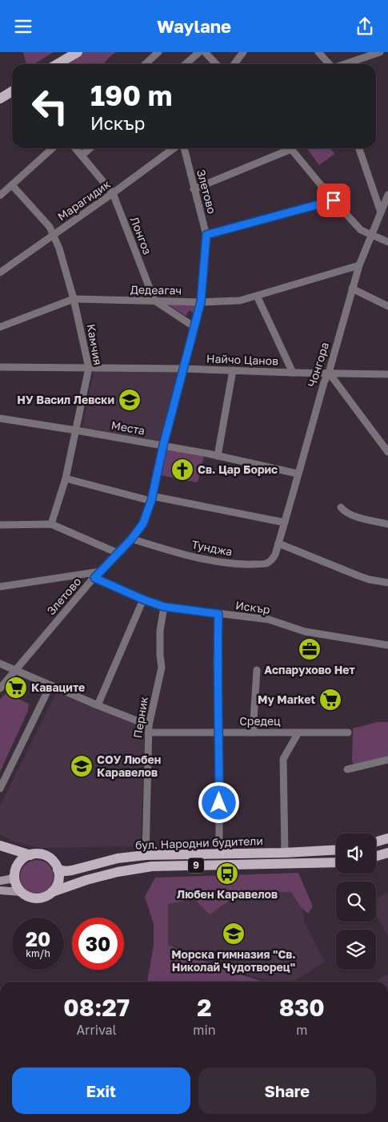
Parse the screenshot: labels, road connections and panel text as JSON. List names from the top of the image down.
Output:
{
  "streets": {
    "main road": ["бул. Народни будители", "9"],
    "street": [
      "Злетово",
      "Марагидик",
      "Лонгоз",
      "Дедеагач",
      "Камчия",
      "Найчо Цанов",
      "Чонгора",
      "Места",
      "Тунджа",
      "Искър",
      "Перник",
      "Средец"
    ]
  },
  "crossings": [
    ["Злетово", "Дедеагач"],
    ["Злетово", "Найчо Цанов"],
    ["Злетово", "Места"],
    ["Злетово", "Тунджа"],
    ["Злетово", "Искър"],
    ["Марагидик", "Лонгоз"],
    ["Марагидик", "Камчия"],
    ["Лонгоз", "Дедеагач"],
    ["Дедеагач", "Камчия"],
    ["Дедеагач", "Чонгора"],
    ["Камчия", "Найчо Цанов"],
    ["Камчия", "Места"],
    ["Найчо Цанов", "Чонгора"],
    ["Чонгора", "Места"],
    ["Чонгора", "Тунджа"],
    ["Искър", "Перник"],
    ["Перник", "Средец"],
    ["Перник", "бул. Народни будители"],
    ["бул. Народни будители", "9"]
  ],
  "places": {
    "school or university": ["НУ Васил Левски", "СОУ Любен Каравелов", "Морска гимназия \"Св. Николай Чудотворец\""],
    "church": ["Св. Цар Борис"],
    "office": ["Аспарухово Нет"],
    "supermarket": ["Каваците", "My Market"],
    "bus stop": ["Любен Каравелов"]
  },
  "page": {
    "header": "Waylane",
    "turn": ["190 m", "Искър"],
    "speed": "20 km/h",
    "limit": "30",
    "eta": [
      "08:27",
      "Arrival",
      "2",
      "min",
      "830",
      "m"
    ],
    "buttons": ["Exit", "Share"]
  }
}
